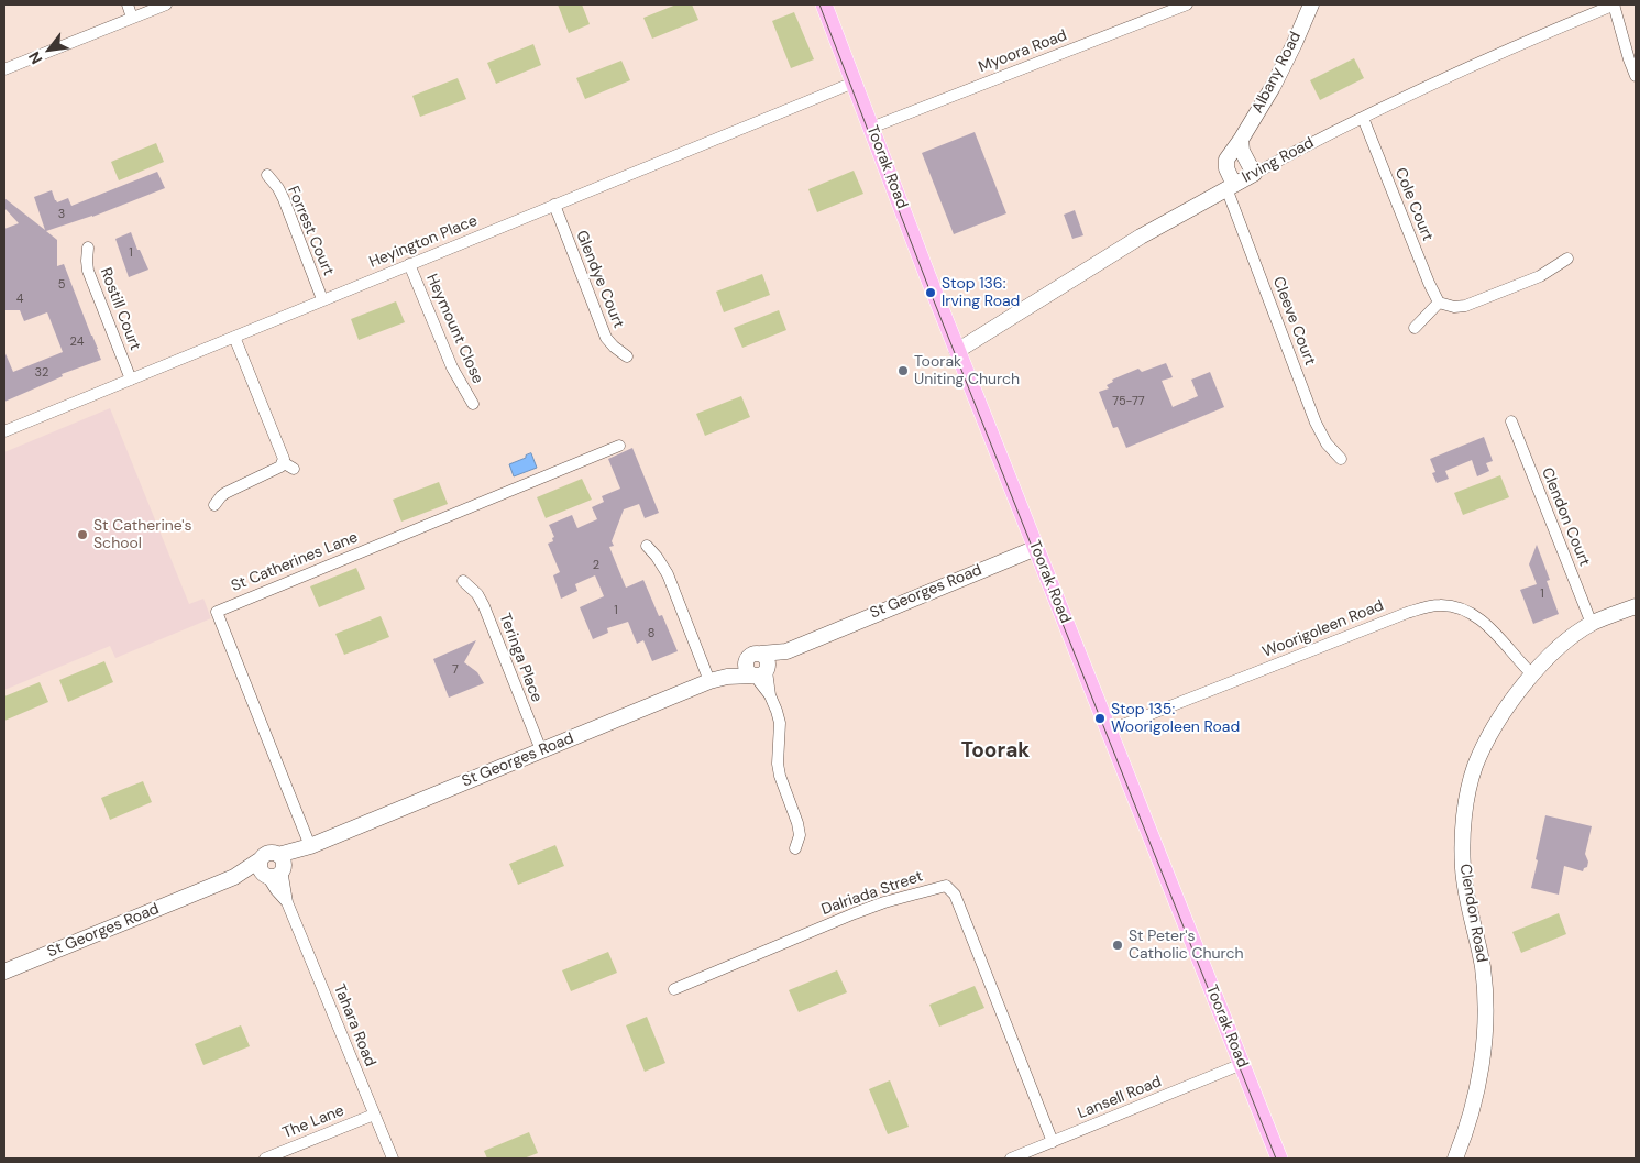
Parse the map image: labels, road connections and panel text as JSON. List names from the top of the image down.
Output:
{
  "streets": {
    "main road": ["Toorak Road"],
    "street": [
      "Myoora Road",
      "Albany Road",
      "Irving Road",
      "Cole Court",
      "Forrest Court",
      "Heyington Place",
      "Glendye Court",
      "Rostill Court",
      "Cleeve Court",
      "Heymount Close",
      "Clendon Court",
      "St Catherines Lane",
      "St Georges Road",
      "Woorigoleen Road",
      "Teringa Place",
      "Dalriada Street",
      "Clendon Road",
      "Tahara Road",
      "Lansell Road",
      "The Lane"
    ]
  },
  "crossings": [
    ["Myoora Road", "Toorak Road"],
    ["Albany Road", "Irving Road"],
    ["Albany Road", "Cleeve Court"],
    ["Irving Road", "Toorak Road"],
    ["Irving Road", "Cole Court"],
    ["Irving Road", "Cleeve Court"],
    ["Toorak Road", "Heyington Place"],
    ["Toorak Road", "St Georges Road"],
    ["Toorak Road", "Woorigoleen Road"],
    ["Toorak Road", "Lansell Road"],
    ["Forrest Court", "Heyington Place"],
    ["Heyington Place", "Glendye Court"],
    ["Heyington Place", "Rostill Court"],
    ["Heyington Place", "Heymount Close"],
    ["Clendon Court", "Clendon Road"],
    ["St Catherines Lane", "St Georges Road"],
    ["St Georges Road", "Teringa Place"],
    ["St Georges Road", "Tahara Road"],
    ["Woorigoleen Road", "Clendon Road"],
    ["Dalriada Street", "Lansell Road"],
    ["Tahara Road", "The Lane"]
  ],
  "districts": ["Toorak"],
  "places": [
    "Stop 136: Irving Road",
    "Toorak Uniting Church",
    "St Catherine's School",
    "Stop 135: Woorigoleen Road",
    "St Peter's Catholic Church"
  ],
  "house_numbers": [
    "3",
    "1",
    "5",
    "4",
    "24",
    "32",
    "75-77",
    "2",
    "1",
    "1",
    "8",
    "7"
  ],
  "north": "bottom left"
}
